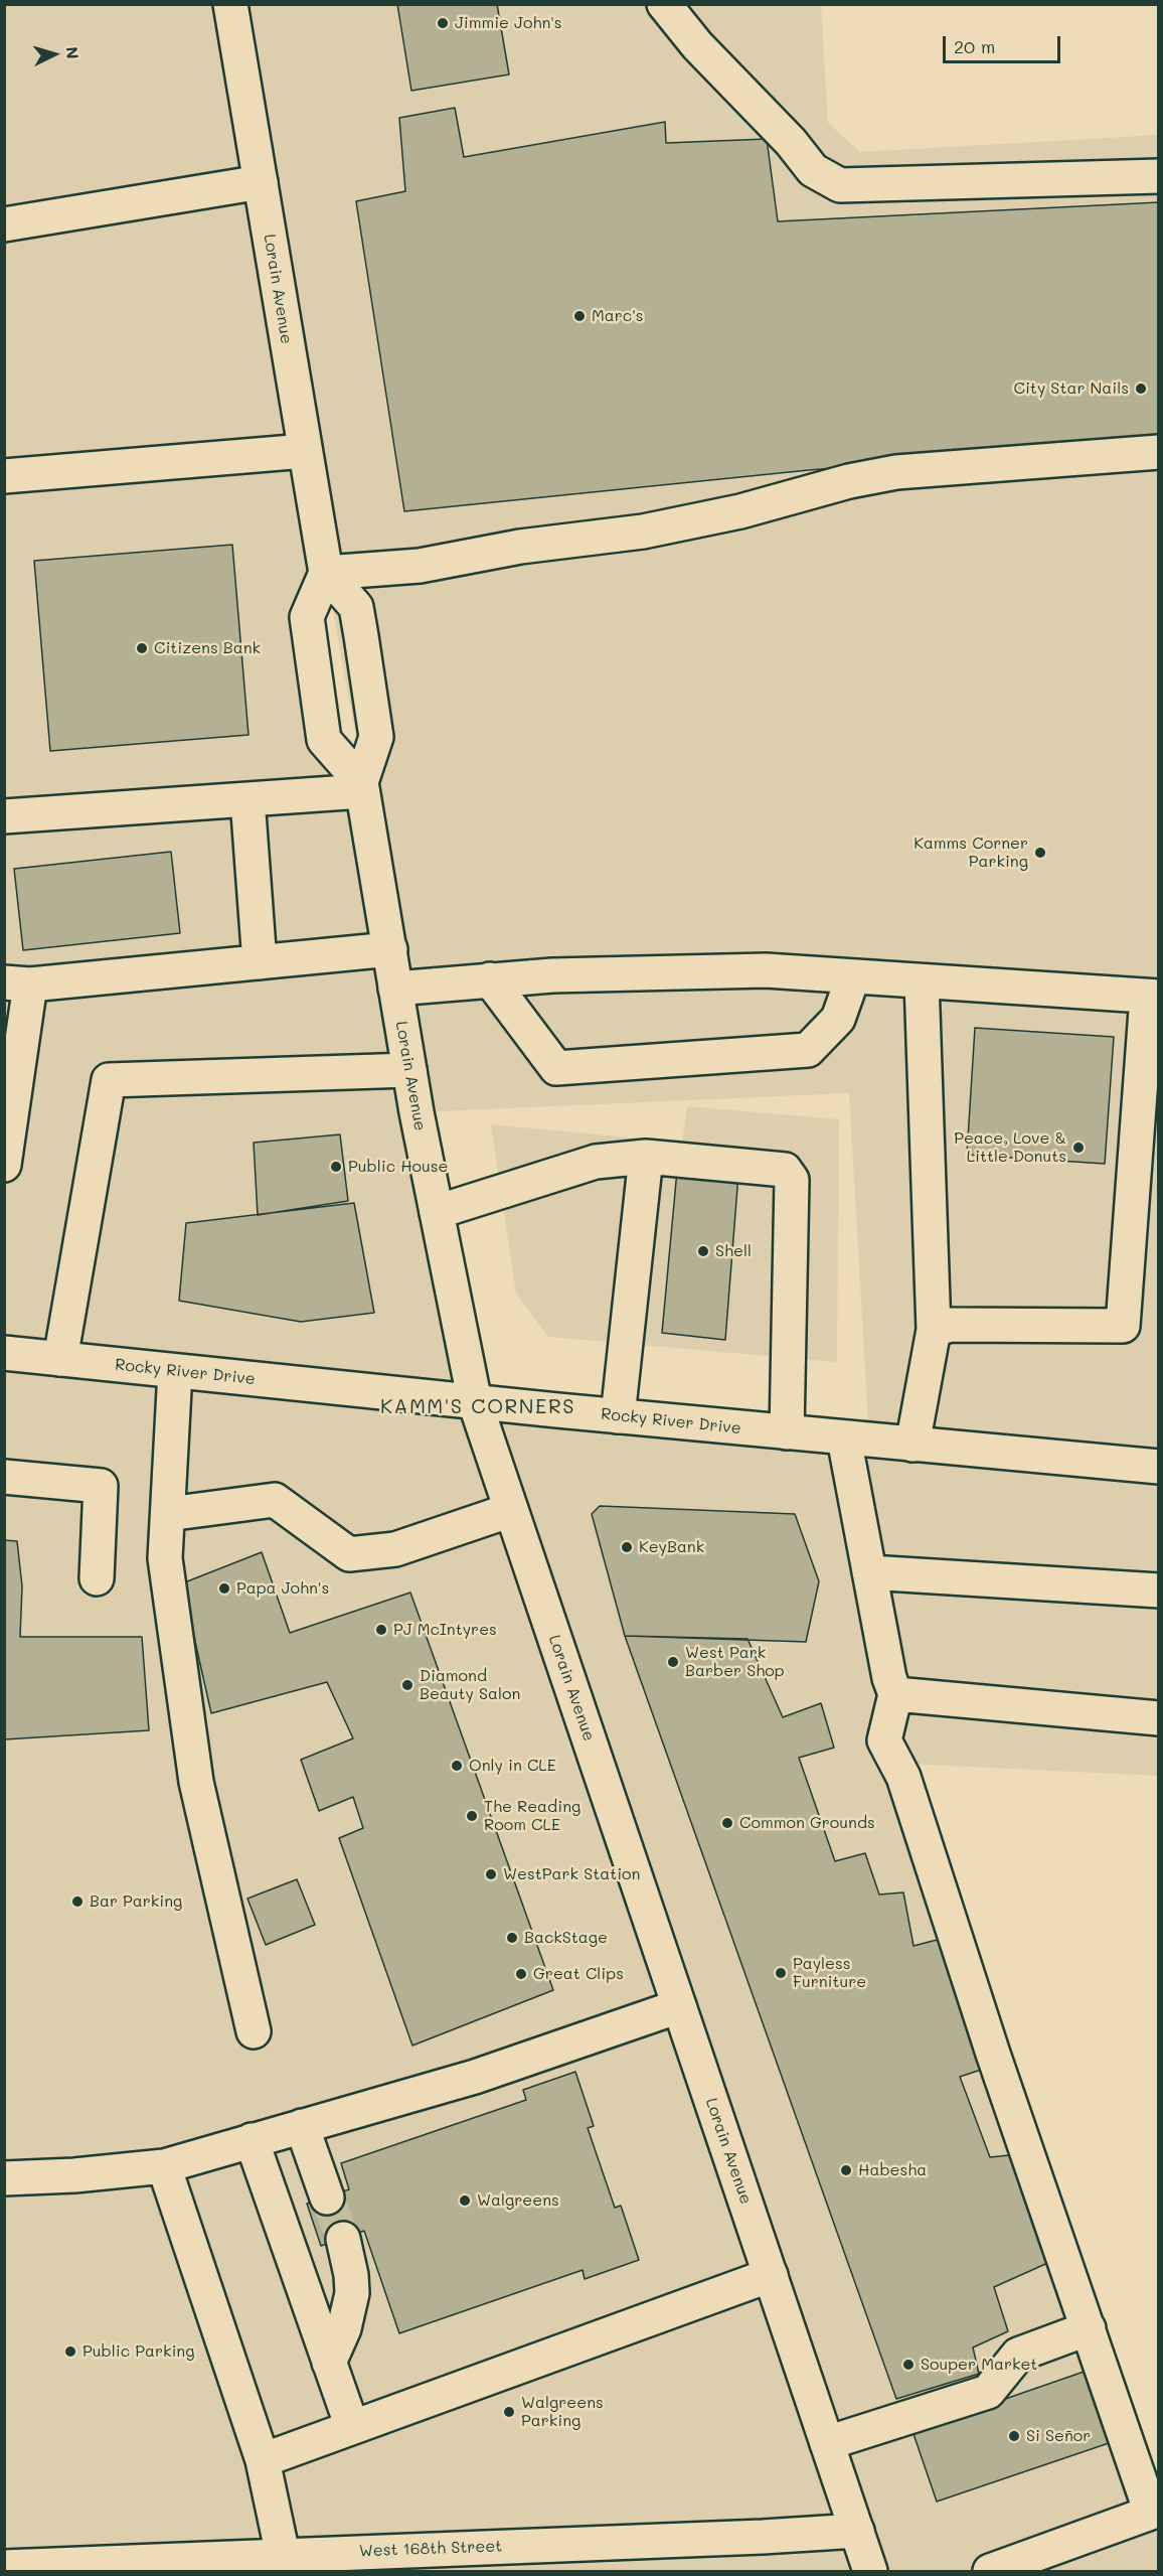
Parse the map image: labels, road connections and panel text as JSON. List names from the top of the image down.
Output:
{
  "streets": {
    "main road": ["Lorain Avenue", "Rocky River Drive", "West 168th Street"]
  },
  "crossings": [
    ["Lorain Avenue", "Rocky River Drive"],
    ["Lorain Avenue", "West 168th Street"]
  ],
  "districts": ["KAMM'S CORNERS"],
  "places": [
    "Jimmie John's",
    "Marc's",
    "City Star Nails",
    "Citizens Bank",
    "Kamms Corner Parking",
    "Peace, Love & Little Donuts",
    "Public House",
    "Shell",
    "KeyBank",
    "Papa John's",
    "PJ McIntyres",
    "West Park Barber Shop",
    "Diamond Beauty Salon",
    "Only in CLE",
    "The Reading Room CLE",
    "Common Grounds",
    "WestPark Station",
    "Bar Parking",
    "BackStage",
    "Payless Furniture",
    "Great Clips",
    "Habesha",
    "Walgreens",
    "Public Parking",
    "Souper Market",
    "Walgreens Parking",
    "Si Señor"
  ],
  "scale_bar": "20 m",
  "north": "right"
}
